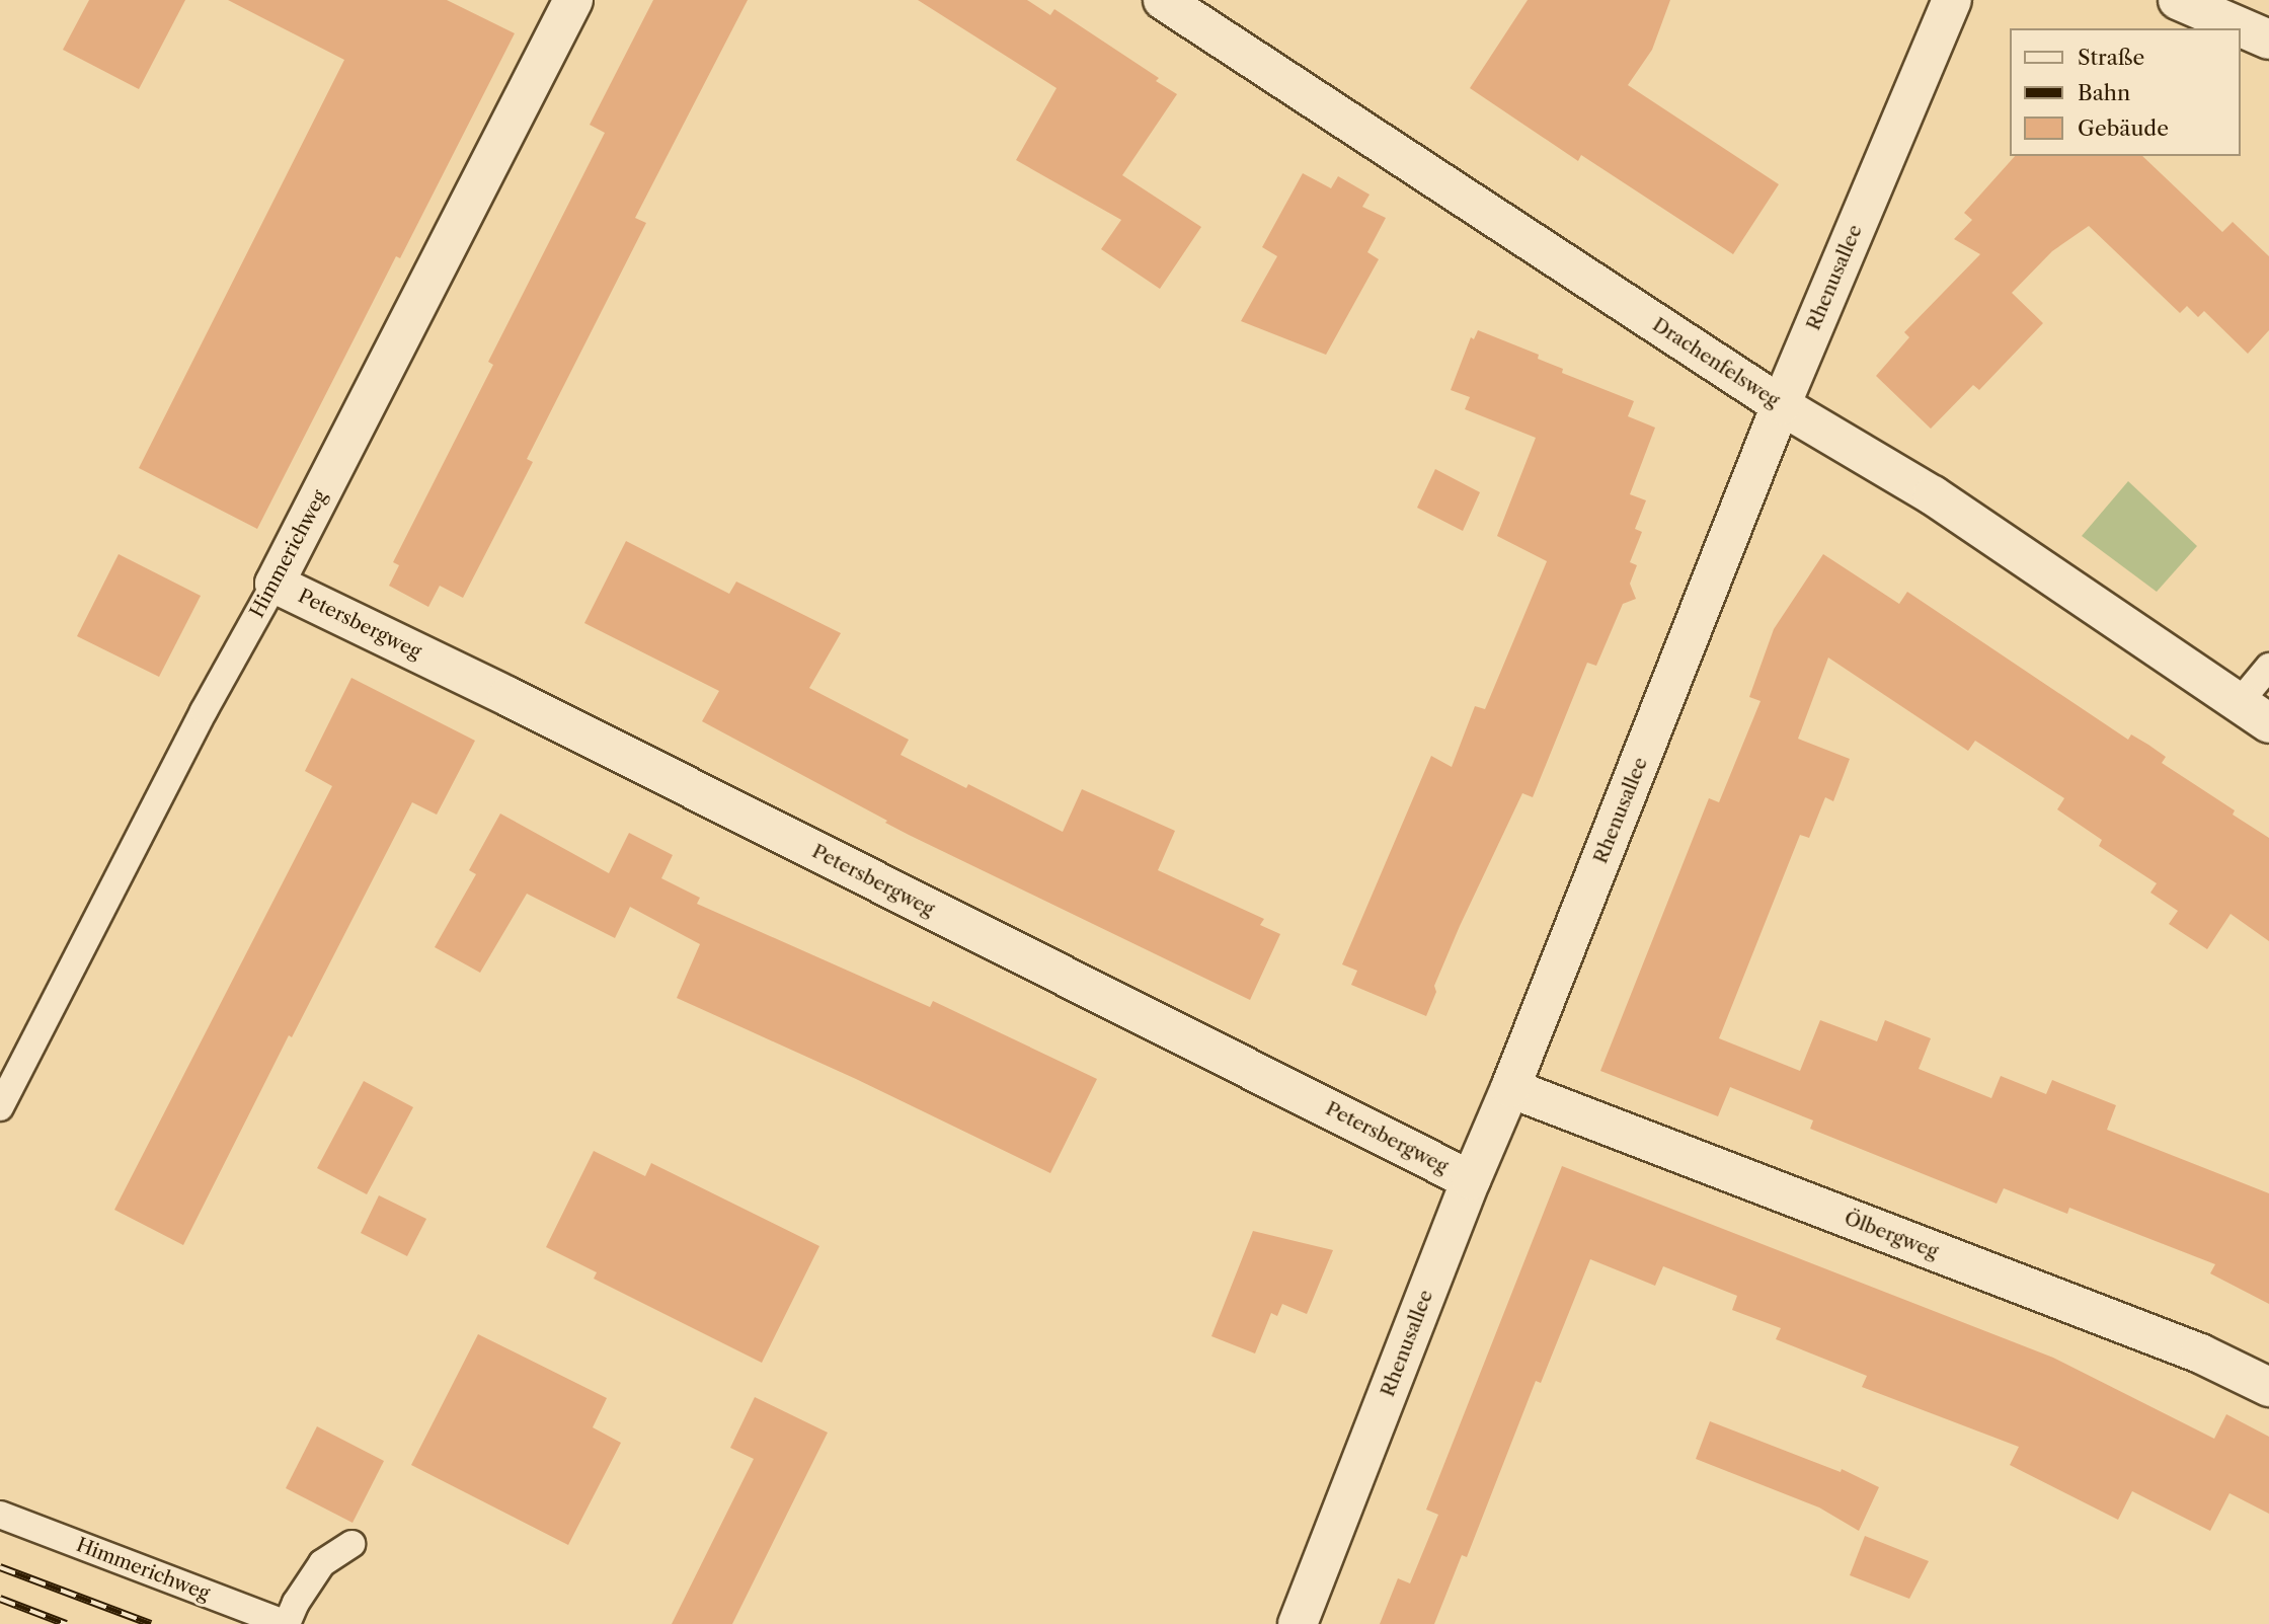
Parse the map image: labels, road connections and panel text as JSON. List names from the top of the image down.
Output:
{
  "streets": {
    "street": [
      "Rhenusallee",
      "Drachenfelsweg",
      "Himmerichweg",
      "Petersbergweg",
      "Ölbergweg"
    ]
  },
  "crossings": [
    ["Rhenusallee", "Drachenfelsweg"],
    ["Rhenusallee", "Petersbergweg"],
    ["Rhenusallee", "Ölbergweg"],
    ["Himmerichweg", "Petersbergweg"]
  ],
  "legend": ["Straße", "Bahn", "Gebäude"]
}
